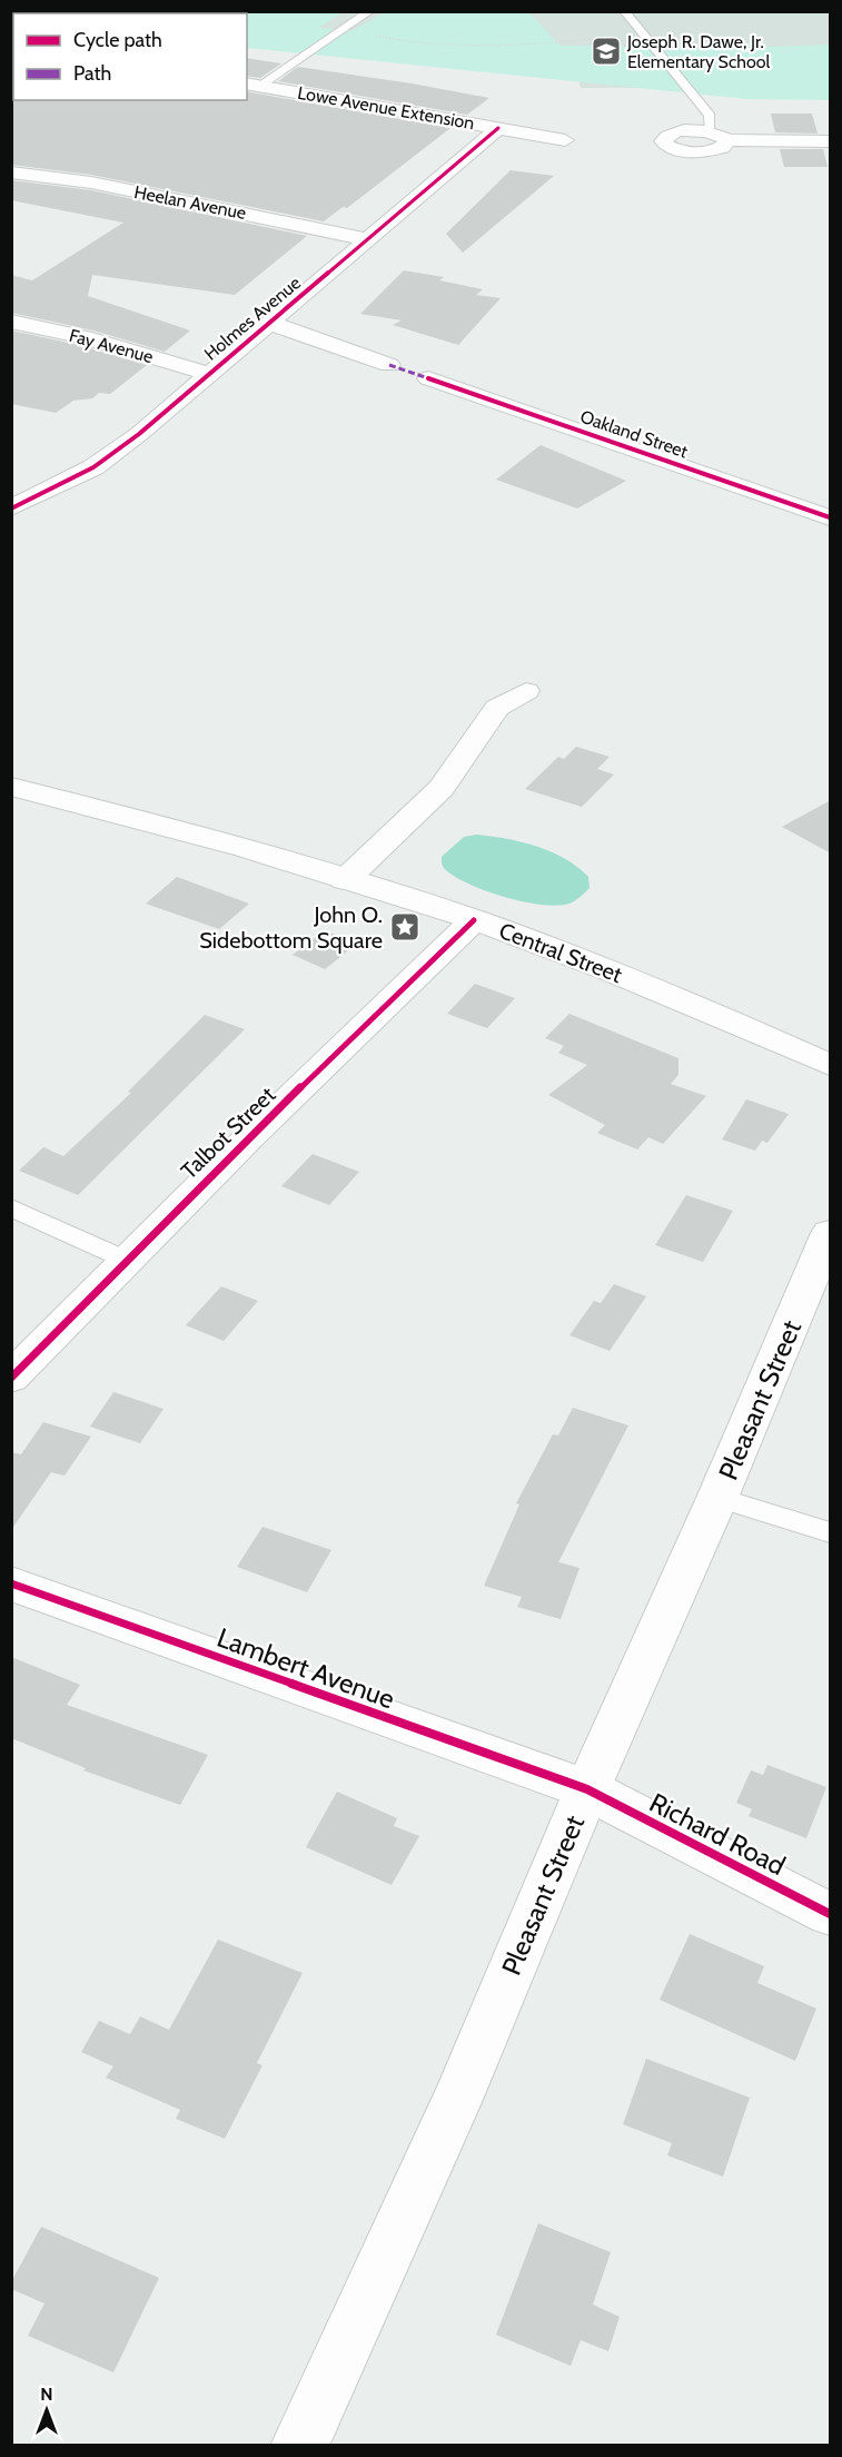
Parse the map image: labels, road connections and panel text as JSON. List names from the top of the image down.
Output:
{
  "streets": {
    "street": [
      "Lowe Avenue Extension",
      "Heelan Avenue",
      "Holmes Avenue",
      "Fay Avenue",
      "Oakland Street",
      "Central Street",
      "Talbot Street",
      "Pleasant Street",
      "Lambert Avenue",
      "Richard Road"
    ]
  },
  "crossings": [
    ["Lowe Avenue Extension", "Holmes Avenue"],
    ["Heelan Avenue", "Holmes Avenue"],
    ["Holmes Avenue", "Fay Avenue"],
    ["Central Street", "Talbot Street"],
    ["Pleasant Street", "Lambert Avenue"],
    ["Pleasant Street", "Richard Road"],
    ["Lambert Avenue", "Richard Road"]
  ],
  "places": {
    "school or university": ["Joseph R. Dawe, Jr. Elementary School"],
    "place": ["John O. Sidebottom Square"]
  },
  "legend": ["Cycle path", "Path"],
  "north": "top"
}
